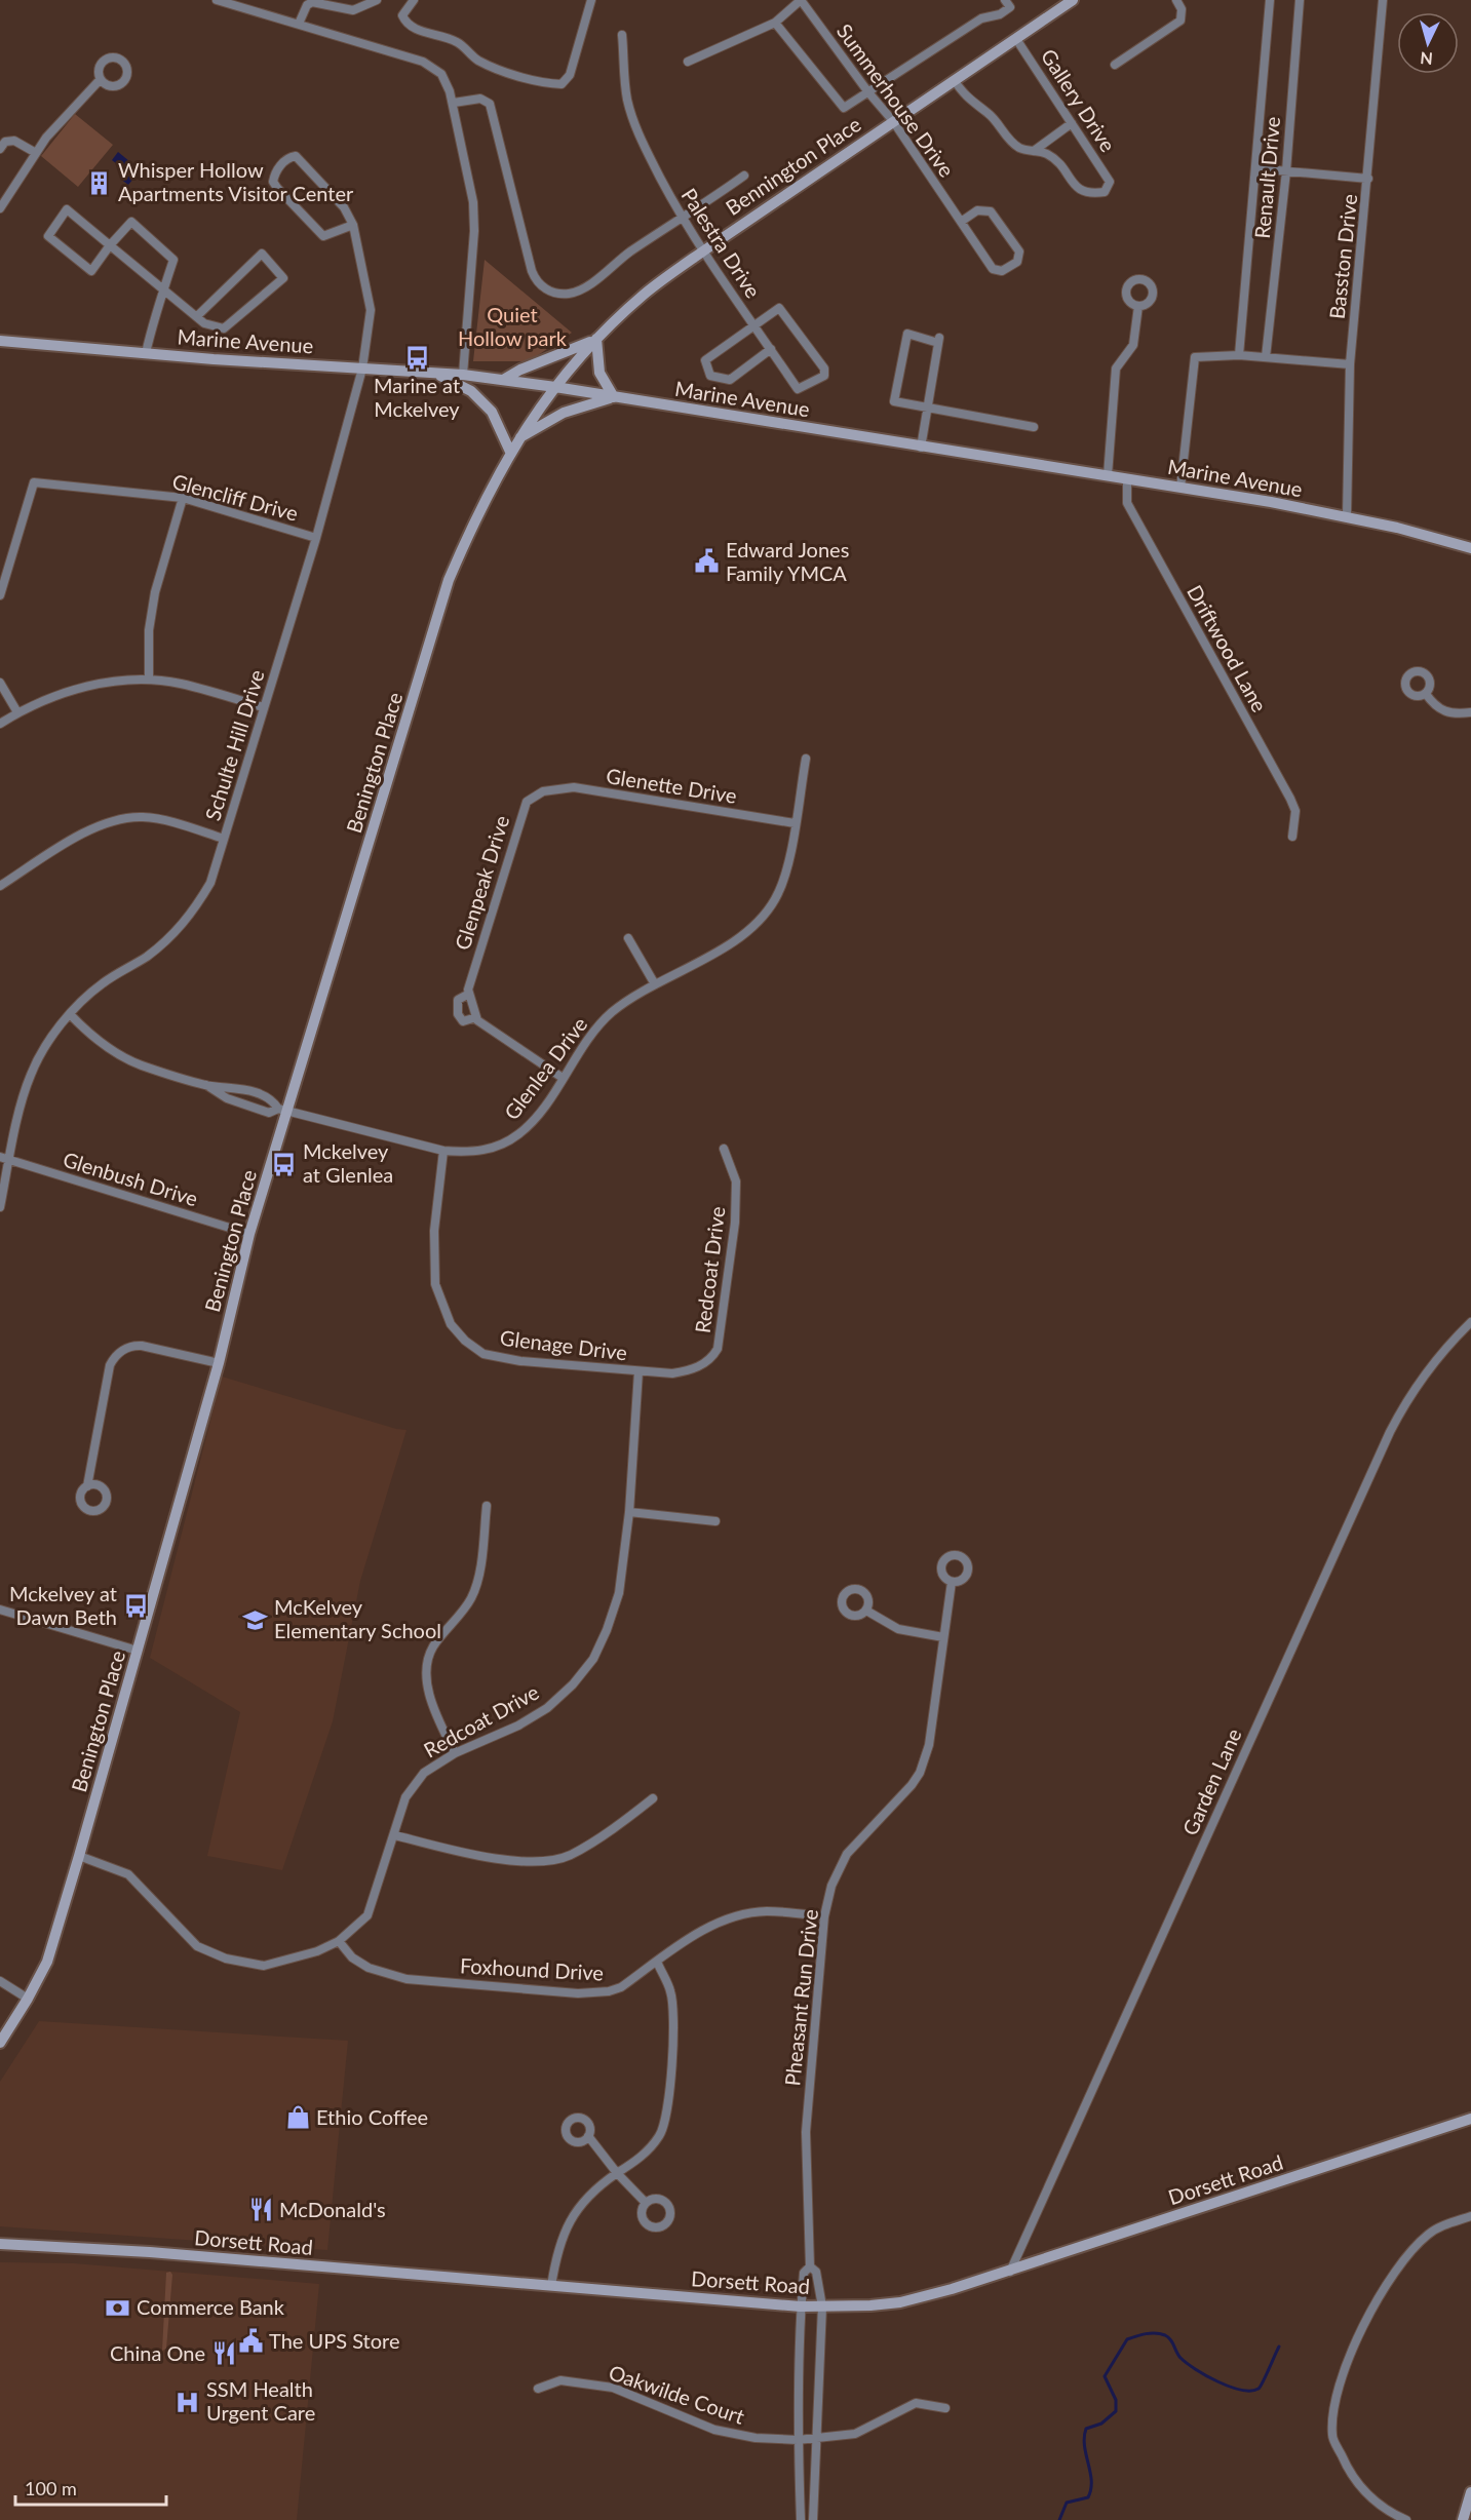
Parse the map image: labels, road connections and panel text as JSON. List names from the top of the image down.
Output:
{
  "streets": {
    "main road": [
      "Bennington Place",
      "Marine Avenue",
      "Benington Place",
      "Dorsett Road"
    ],
    "street": [
      "Summerhouse Drive",
      "Gallery Drive",
      "Renault Drive",
      "Palestra Drive",
      "Basston Drive",
      "Glencliff Drive",
      "Driftwood Lane",
      "Schulte Hill Drive",
      "Glenette Drive",
      "Glenpeak Drive",
      "Glenlea Drive",
      "Glenbush Drive",
      "Redcoat Drive",
      "Glenage Drive",
      "Garden Lane",
      "Foxhound Drive",
      "Pheasant Run Drive",
      "Oakwilde Court"
    ]
  },
  "crossings": [
    ["Summerhouse Drive", "Bennington Place"],
    ["Gallery Drive", "Bennington Place"],
    ["Bennington Place", "Palestra Drive"],
    ["Bennington Place", "Marine Avenue"],
    ["Bennington Place", "Benington Place"],
    ["Basston Drive", "Marine Avenue"],
    ["Marine Avenue", "Driftwood Lane"],
    ["Marine Avenue", "Schulte Hill Drive"],
    ["Glencliff Drive", "Schulte Hill Drive"],
    ["Schulte Hill Drive", "Glenlea Drive"],
    ["Schulte Hill Drive", "Glenbush Drive"],
    ["Benington Place", "Glenlea Drive"],
    ["Benington Place", "Glenbush Drive"],
    ["Benington Place", "Redcoat Drive"],
    ["Glenette Drive", "Glenpeak Drive"],
    ["Glenette Drive", "Glenlea Drive"],
    ["Glenpeak Drive", "Glenlea Drive"],
    ["Glenlea Drive", "Glenage Drive"],
    ["Redcoat Drive", "Glenage Drive"],
    ["Redcoat Drive", "Foxhound Drive"],
    ["Garden Lane", "Dorsett Road"],
    ["Foxhound Drive", "Pheasant Run Drive"],
    ["Pheasant Run Drive", "Dorsett Road"],
    ["Pheasant Run Drive", "Oakwilde Court"]
  ],
  "parks": ["Quiet Hollow park"],
  "places": {
    "building": ["Whisper Hollow Apartments Visitor Center"],
    "bus stop": ["Marine at Mckelvey", "Mckelvey at Glenlea", "Mckelvey at Dawn Beth"],
    "public building": ["Edward Jones Family YMCA", "The UPS Store"],
    "school or university": ["McKelvey Elementary School"],
    "shop": ["Ethio Coffee"],
    "restaurant": ["McDonald's", "China One"],
    "bank": ["Commerce Bank"],
    "hospital": ["SSM Health Urgent Care"]
  },
  "scale_bar": "100 m",
  "north": "bottom"
}
